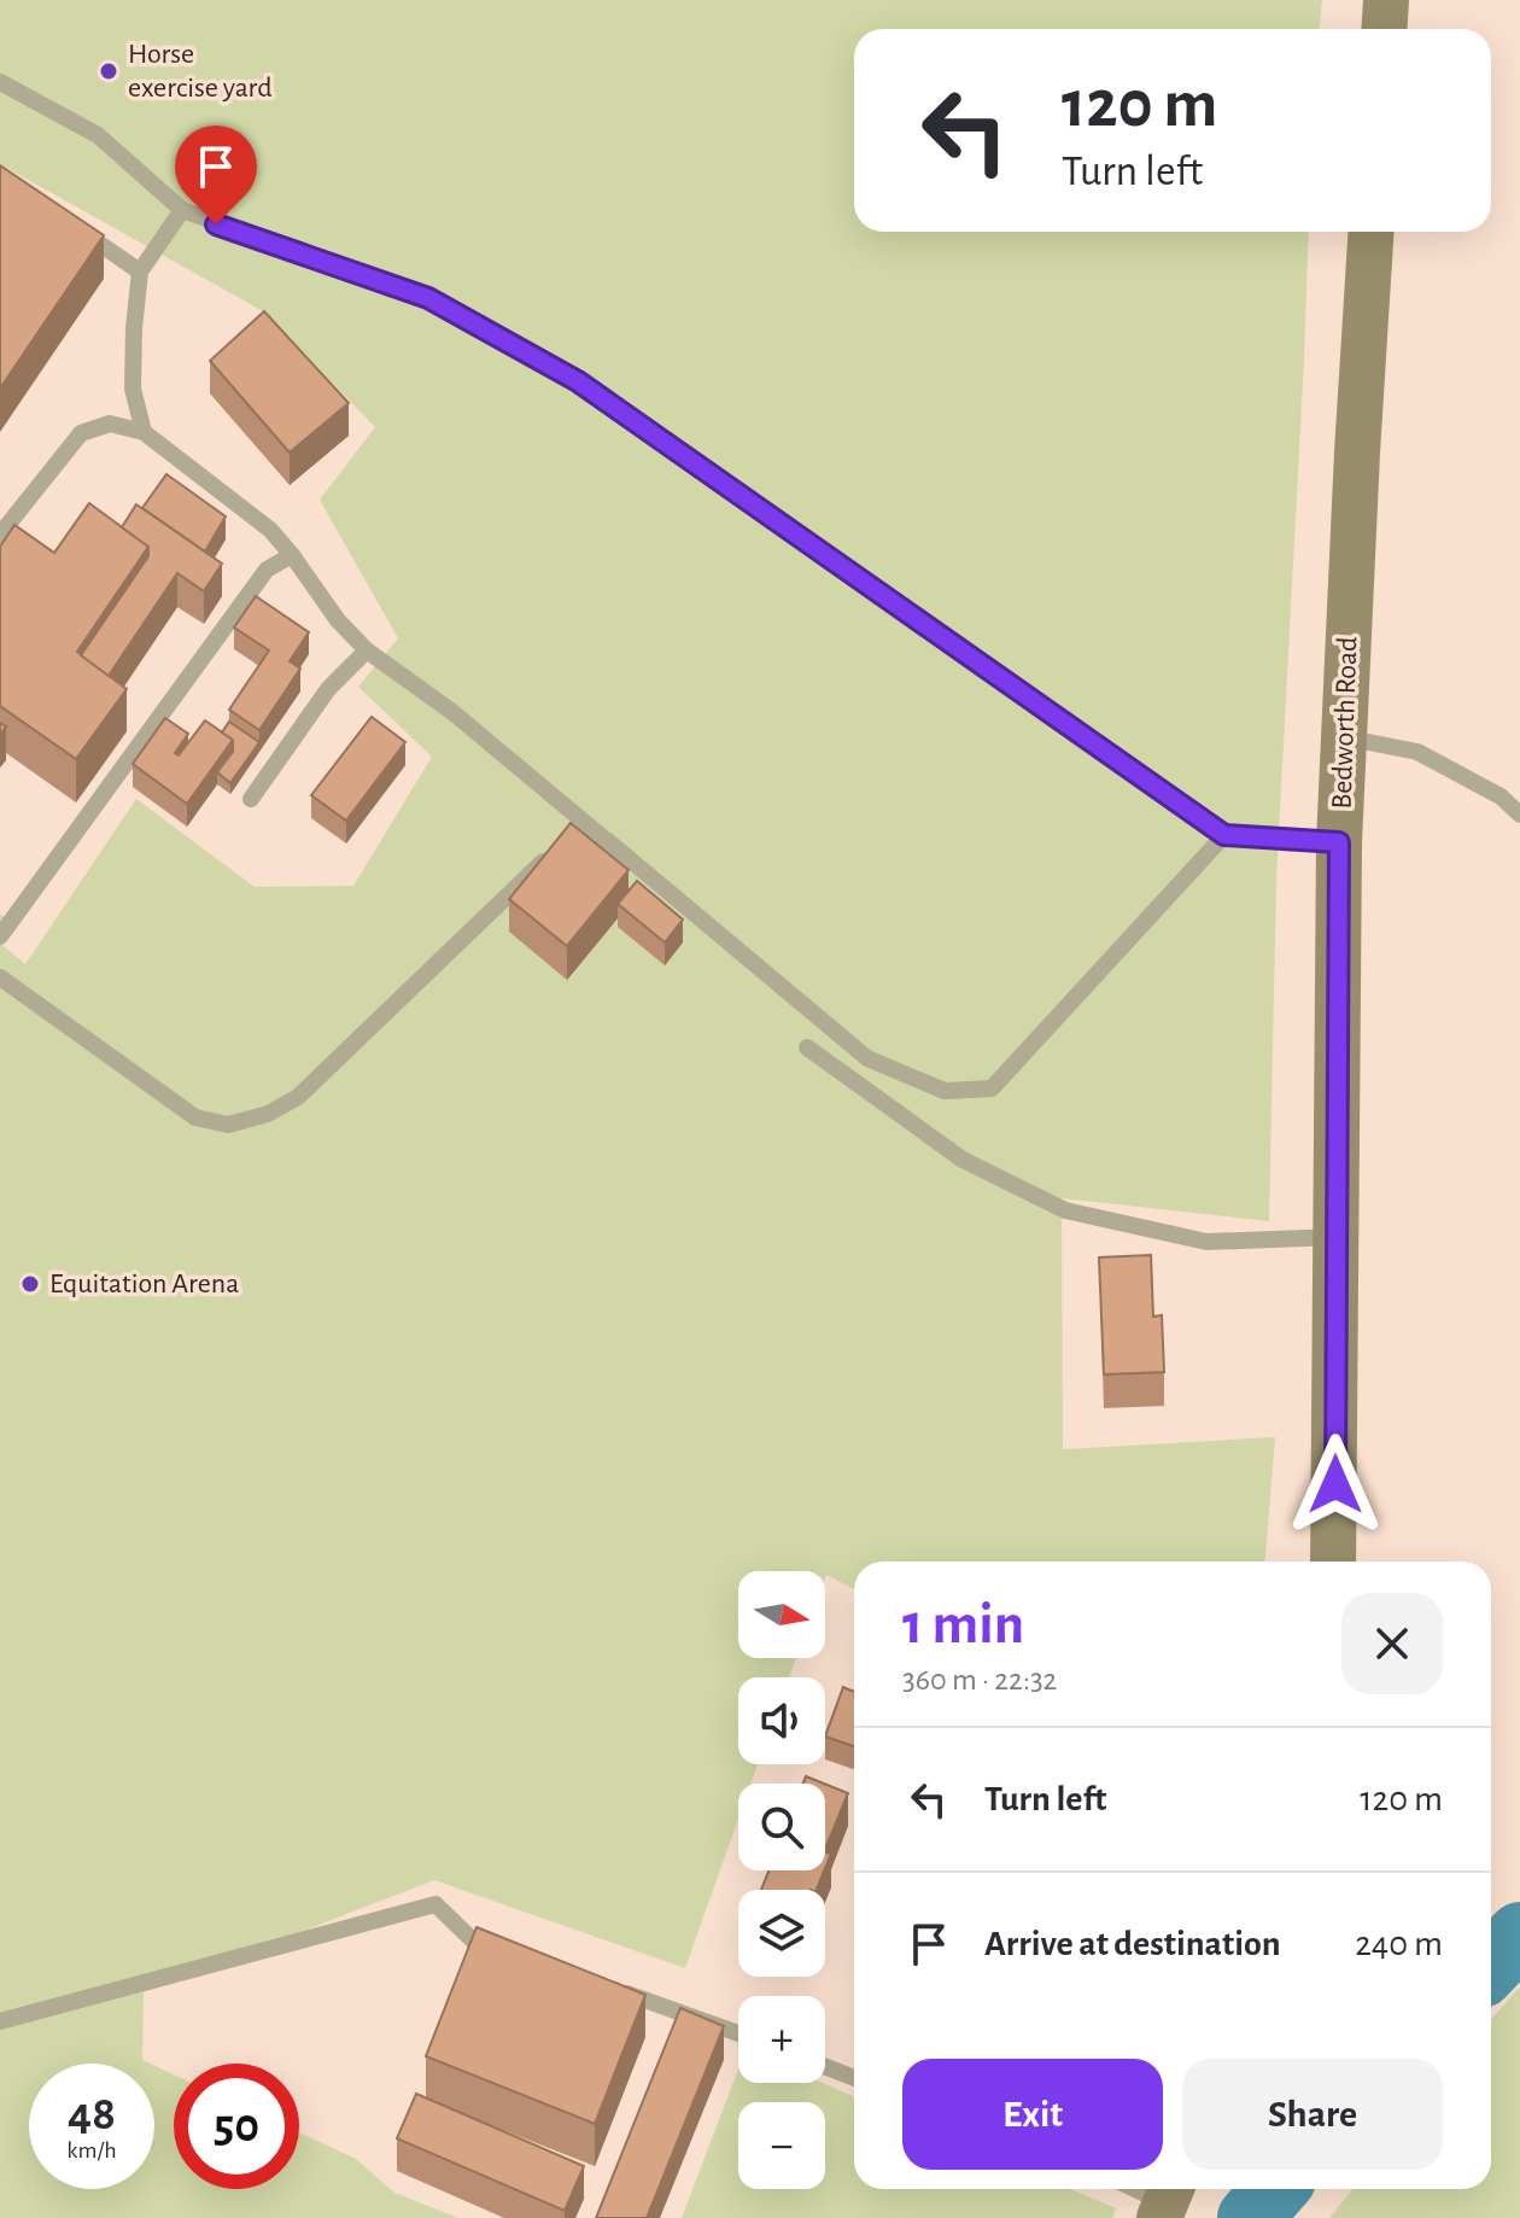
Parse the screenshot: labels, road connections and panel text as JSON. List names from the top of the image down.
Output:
{
  "streets": {
    "main road": ["Bedworth Road"]
  },
  "places": ["Horse exercise yard", "Equitation Arena"],
  "north": "right",
  "page": {
    "turn": ["120 m", "Turn left"],
    "heading": ["1 min", "360 m · 22:32"],
    "map_buttons": ["+", "−"],
    "list": [
      {
        "name": "Turn left",
        "value": "120 m"
      },
      {
        "name": "Arrive at destination",
        "value": "240 m"
      }
    ],
    "buttons": ["Exit", "Share"],
    "speed": "48 km/h",
    "limit": "50"
  }
}
